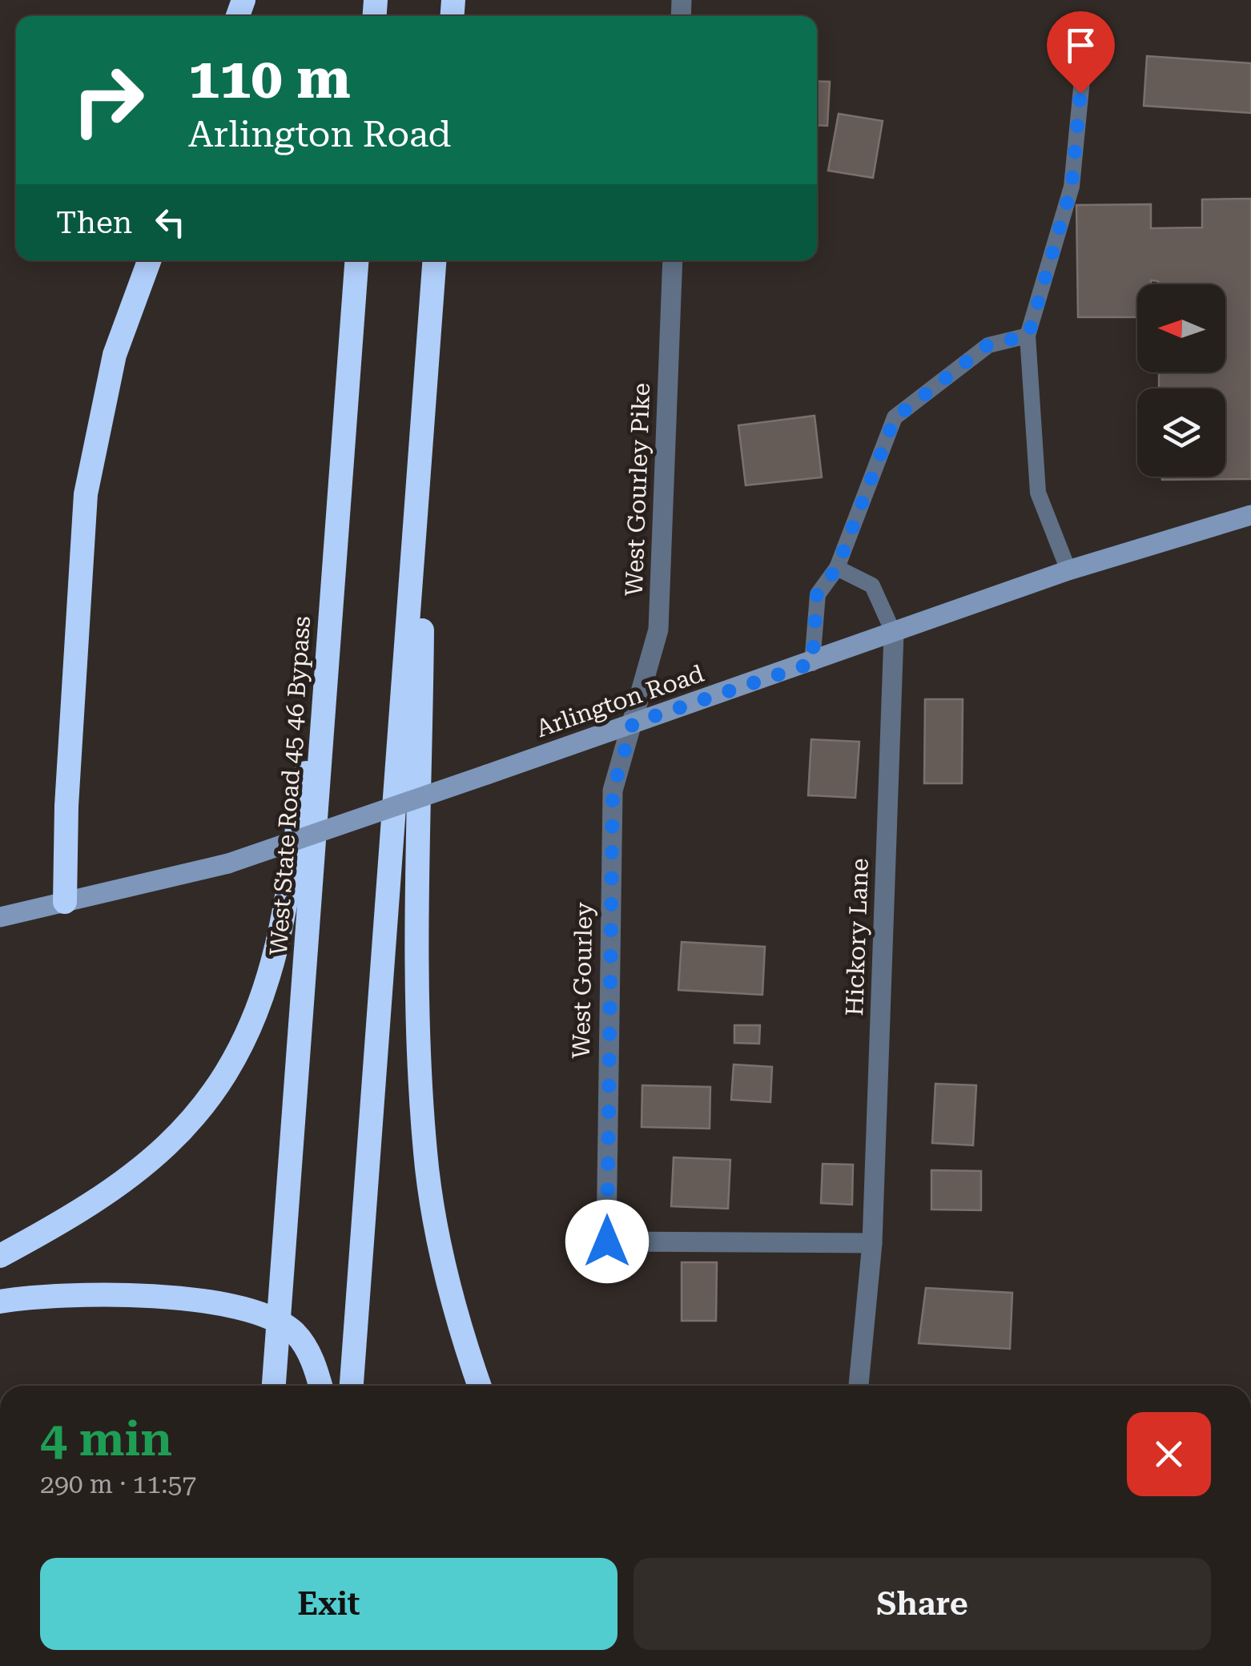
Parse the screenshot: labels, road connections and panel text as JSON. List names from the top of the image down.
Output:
{
  "streets": {
    "highway": ["West State Road 45 46 Bypass"],
    "street": [
      "West Gourley Pike",
      "Arlington Road",
      "Hickory Lane",
      "West Gourley"
    ]
  },
  "crossings": [
    ["West Gourley Pike", "Arlington Road"],
    ["West Gourley Pike", "West Gourley"],
    ["Arlington Road", "Hickory Lane"],
    ["Arlington Road", "West Gourley"],
    ["Hickory Lane", "West Gourley"]
  ],
  "north": "left",
  "page": {
    "turn": ["110 m", "Arlington Road"],
    "then": "Then",
    "heading": ["4 min", "290 m · 11:57"],
    "buttons": ["Exit", "Share"]
  }
}
